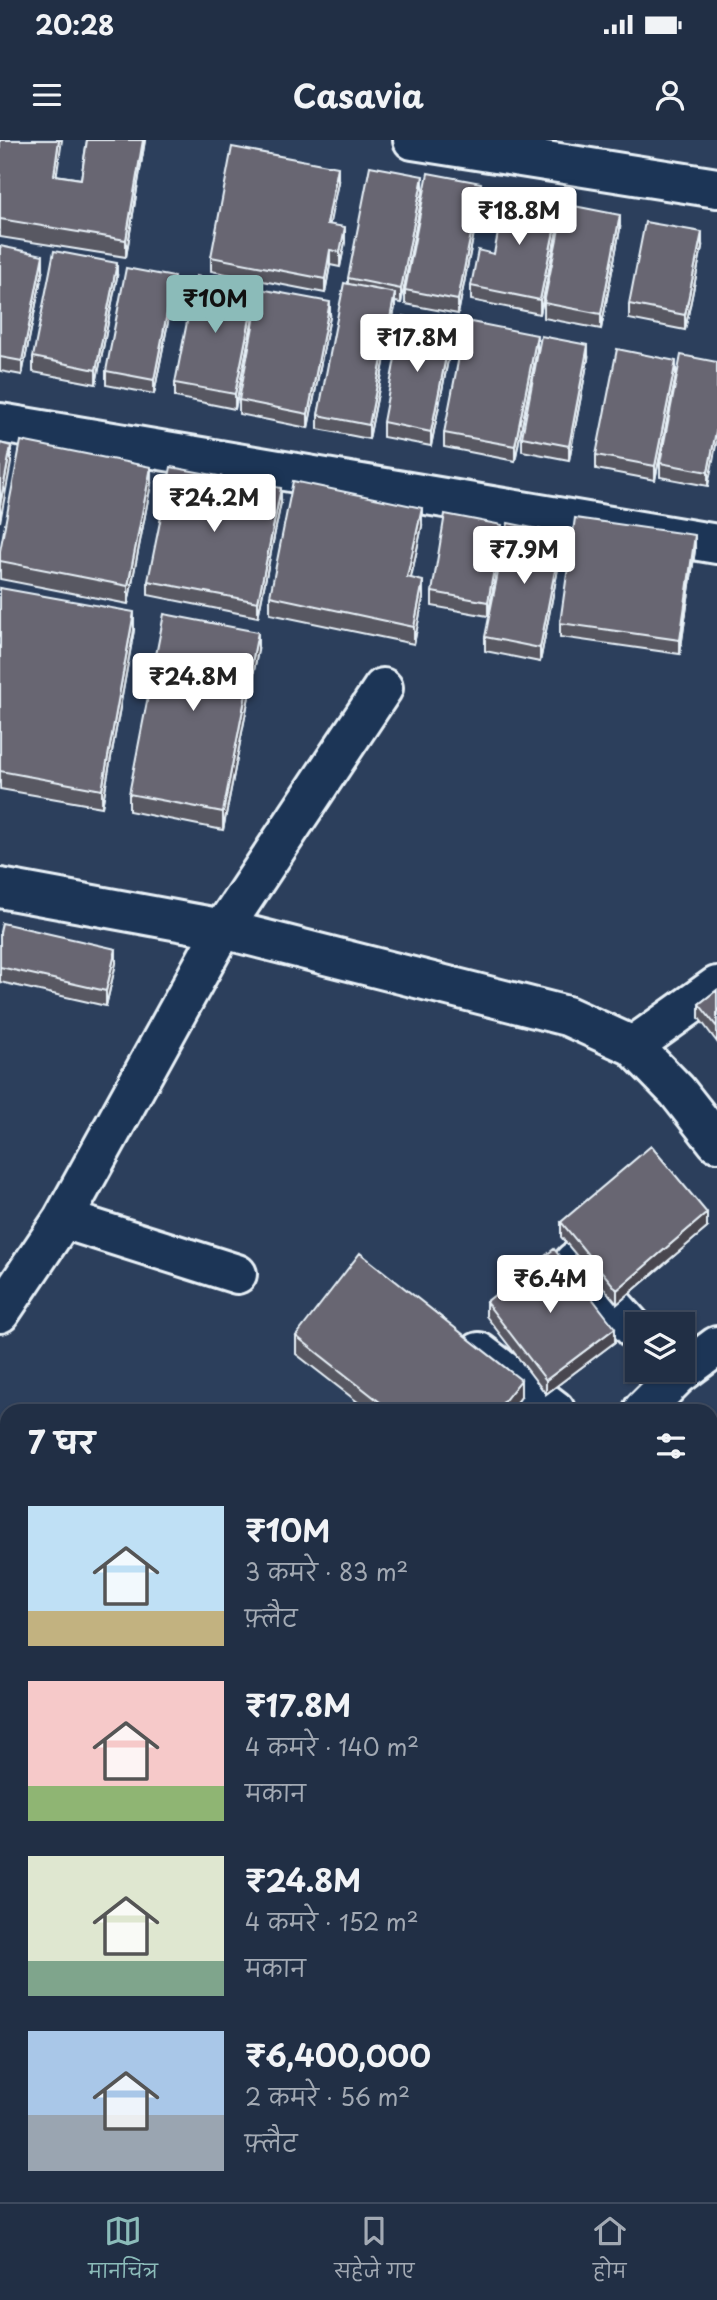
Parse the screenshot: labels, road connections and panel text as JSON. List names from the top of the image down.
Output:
{
  "page": {
    "status": "20:28",
    "header": "Casavia",
    "price": [
      "₹18.8M",
      "₹10M",
      "₹17.8M",
      "₹24.2M",
      "₹7.9M",
      "₹24.8M",
      "₹6.4M"
    ],
    "heading": "7 घर",
    "list": [
      {
        "name": "₹10M",
        "note": "3 कमरे · 83 m² · फ़्लैट"
      },
      {
        "name": "₹17.8M",
        "note": "4 कमरे · 140 m² · मकान"
      },
      {
        "name": "₹24.8M",
        "note": "4 कमरे · 152 m² · मकान"
      },
      {
        "name": "₹6,400,000",
        "note": "2 कमरे · 56 m² · फ़्लैट"
      }
    ],
    "tabs": ["मानचित्र", "सहेजे गए", "होम"]
  }
}
